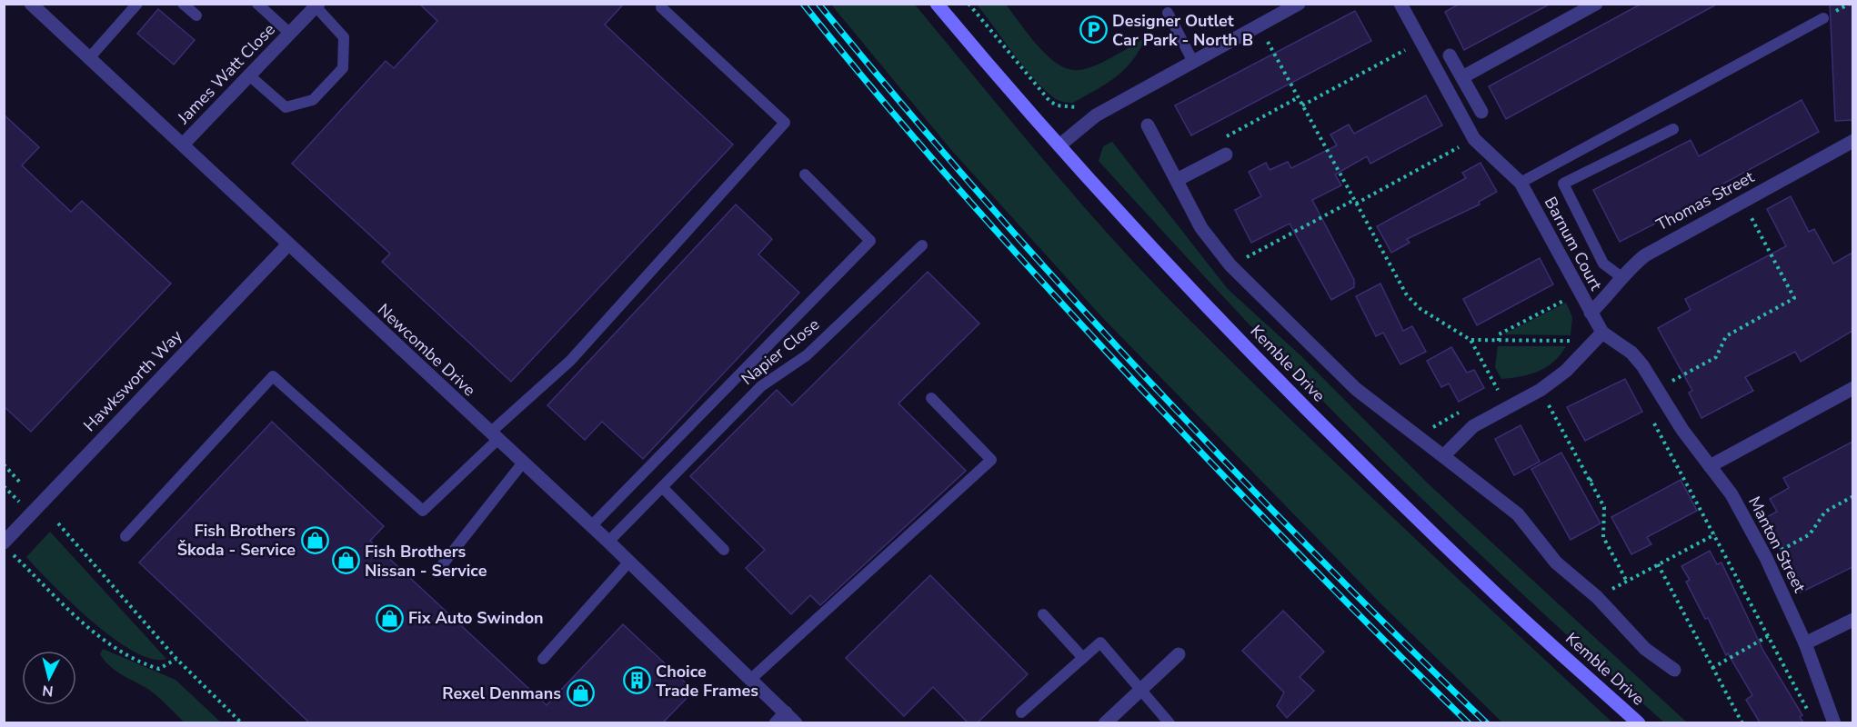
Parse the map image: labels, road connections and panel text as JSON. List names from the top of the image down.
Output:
{
  "streets": {
    "main road": ["Kemble Drive"],
    "street": [
      "James Watt Close",
      "Thomas Street",
      "Barnum Court",
      "Newcombe Drive",
      "Hawksworth Way",
      "Manton Street"
    ],
    "lane": ["Napier Close"]
  },
  "crossings": [
    ["James Watt Close", "Newcombe Drive"],
    ["Thomas Street", "Barnum Court"],
    ["Barnum Court", "Manton Street"],
    ["Newcombe Drive", "Napier Close"],
    ["Newcombe Drive", "Hawksworth Way"]
  ],
  "places": {
    "parking": ["Designer Outlet Car Park - North B"],
    "shop": [
      "Fish Brothers Škoda - Service",
      "Fish Brothers Nissan - Service",
      "Fix Auto Swindon",
      "Rexel Denmans"
    ],
    "building": ["Choice Trade Frames"]
  },
  "north": "bottom"
}
